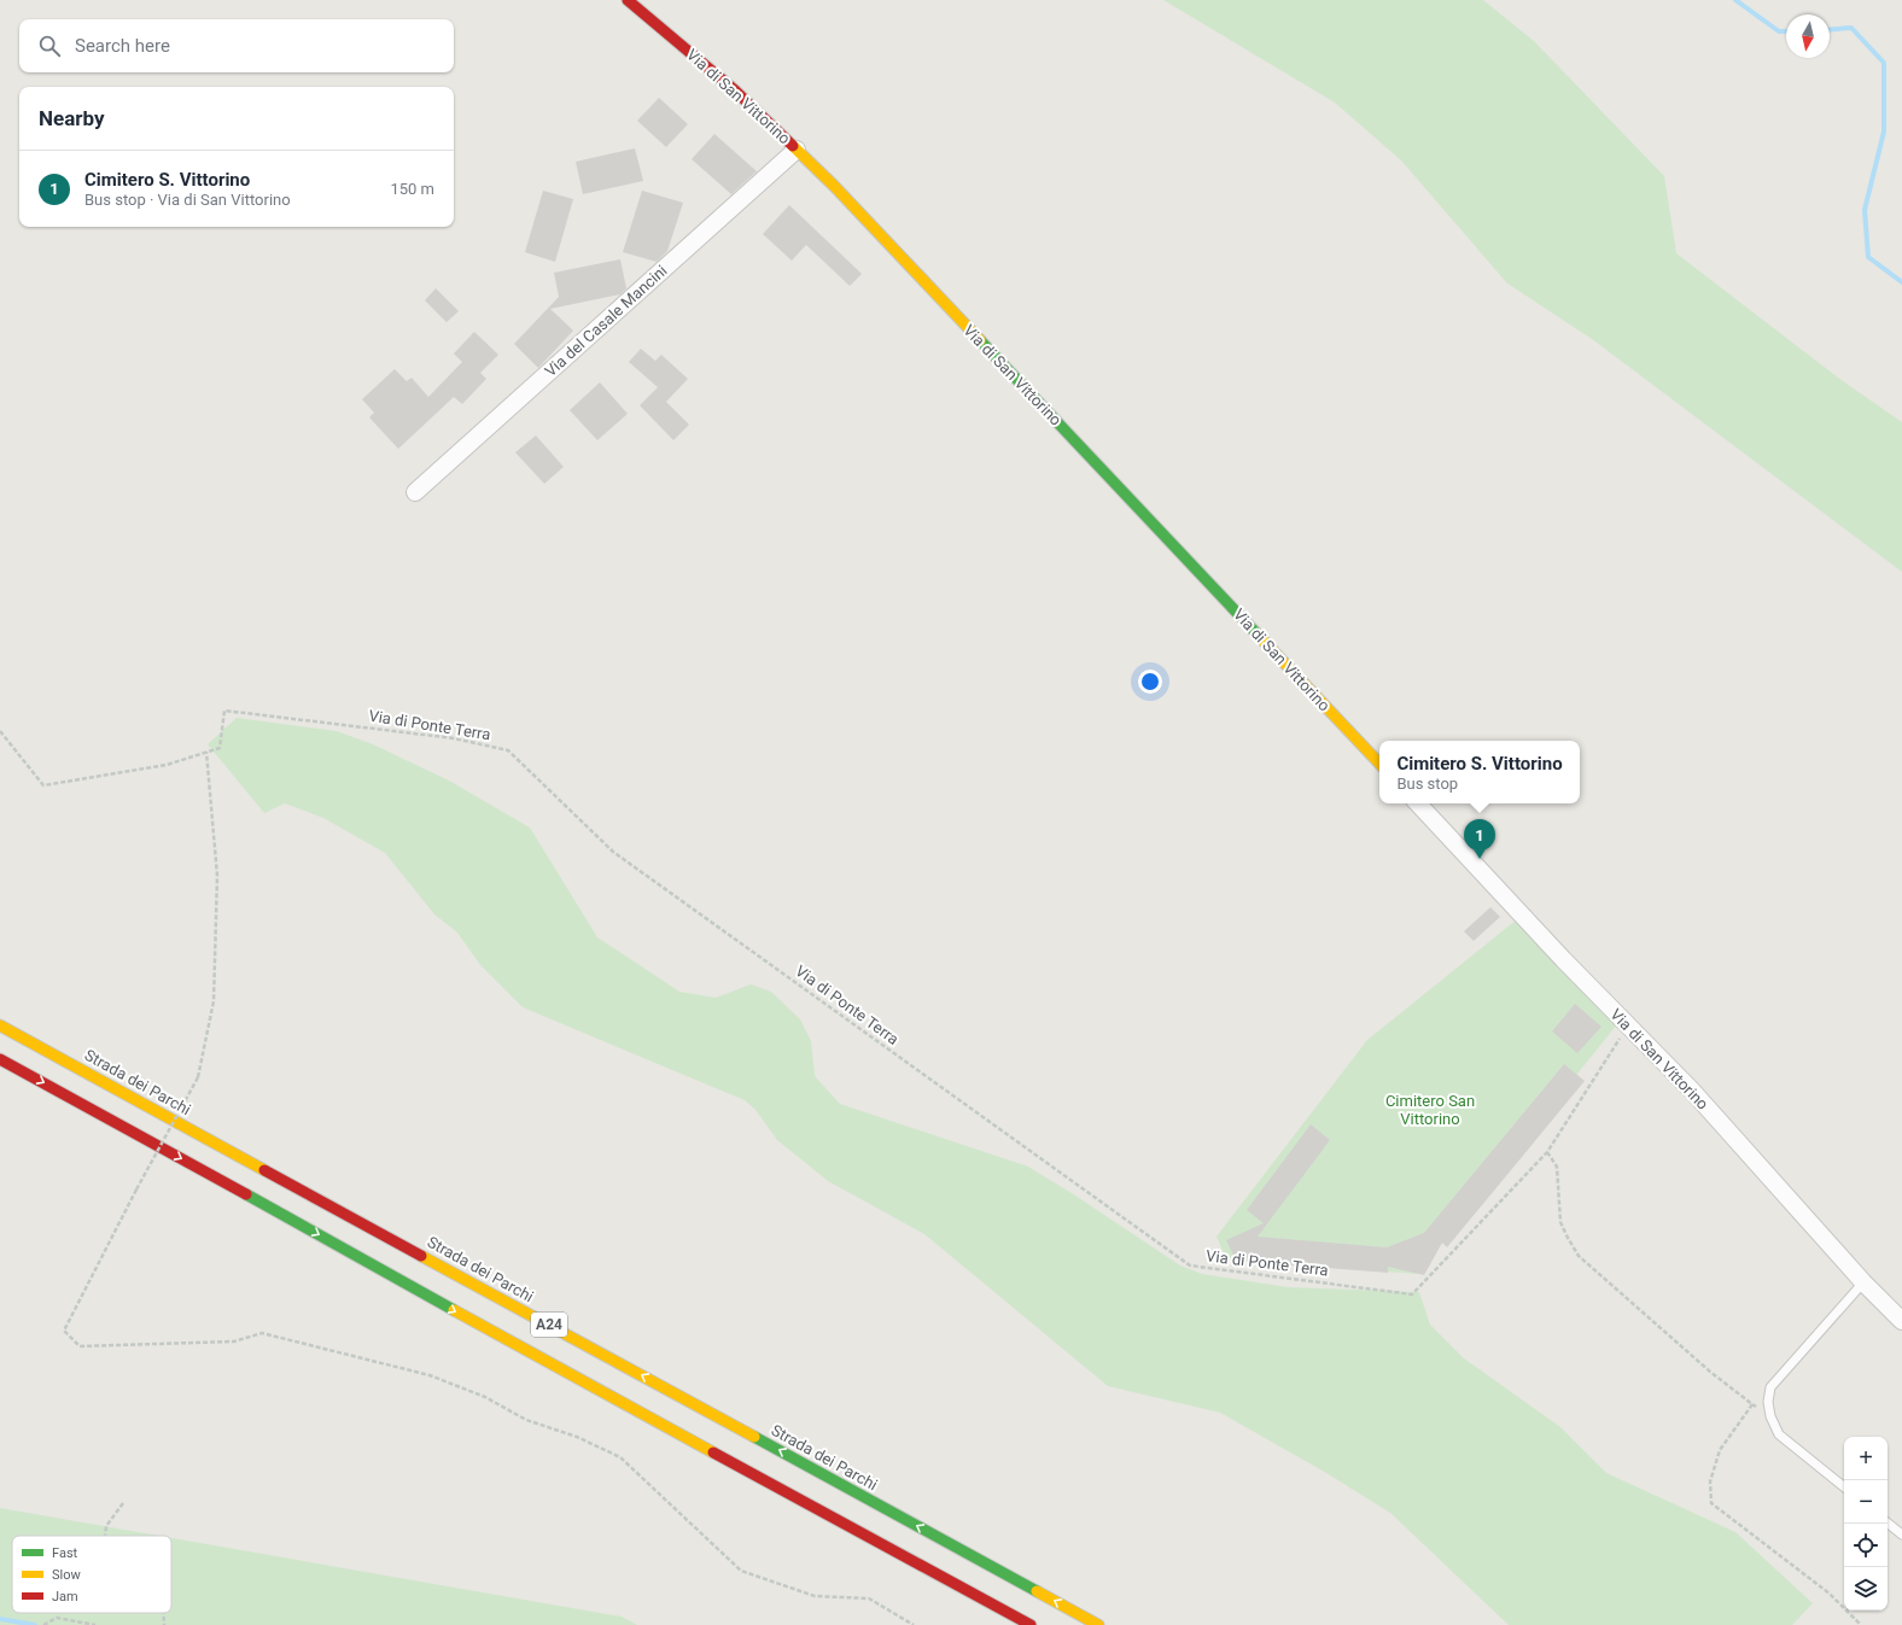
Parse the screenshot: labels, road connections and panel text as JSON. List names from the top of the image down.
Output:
{
  "streets": {
    "main road": ["Via di San Vittorino", "Strada dei Parchi", "A24"],
    "street": ["Via del Casale Mancini"],
    "path": ["Via di Ponte Terra"]
  },
  "crossings": [
    ["Via di San Vittorino", "Via del Casale Mancini"],
    ["Via di San Vittorino", "Via di Ponte Terra"]
  ],
  "parks": ["Cimitero San Vittorino"],
  "legend": ["Fast", "Slow", "Jam"],
  "north": "bottom",
  "page": {
    "search": "Search here",
    "heading": "Nearby",
    "list": [
      {
        "mark": "1",
        "name": "Cimitero S. Vittorino",
        "note": "Bus stop · Via di San Vittorino",
        "value": "150 m"
      }
    ],
    "popup": ["Cimitero S. Vittorino", "Bus stop"],
    "pins": "1",
    "map_buttons": ["+", "−"]
  }
}
